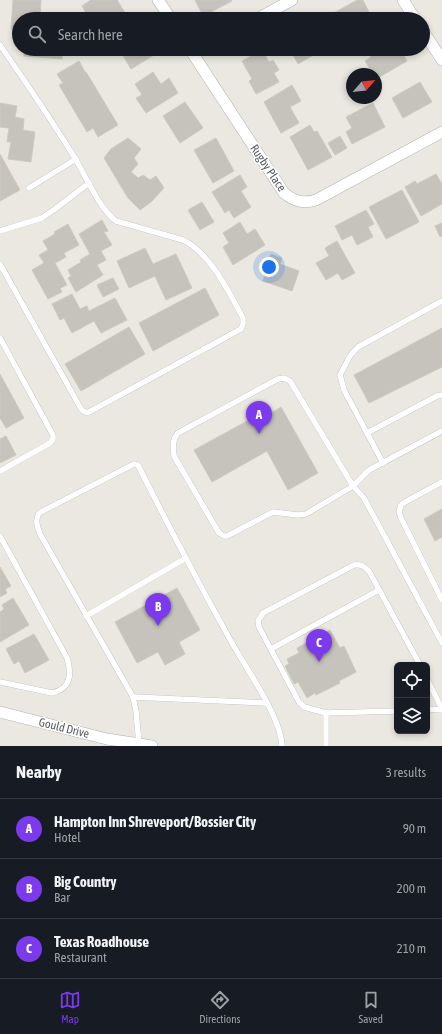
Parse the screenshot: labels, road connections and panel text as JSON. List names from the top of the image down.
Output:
{
  "streets": {
    "street": ["Rugby Place", "Gould Drive"]
  },
  "north": "top right",
  "page": {
    "search": "Search here",
    "pins": ["A", "B", "C"],
    "heading": ["Nearby", "3 results"],
    "list": [
      {
        "mark": "A",
        "name": "Hampton Inn Shreveport/Bossier City",
        "note": "Hotel",
        "value": "90 m"
      },
      {
        "mark": "B",
        "name": "Big Country",
        "note": "Bar",
        "value": "200 m"
      },
      {
        "mark": "C",
        "name": "Texas Roadhouse",
        "note": "Restaurant",
        "value": "210 m"
      }
    ],
    "nav": ["Map", "Directions", "Saved"]
  }
}
